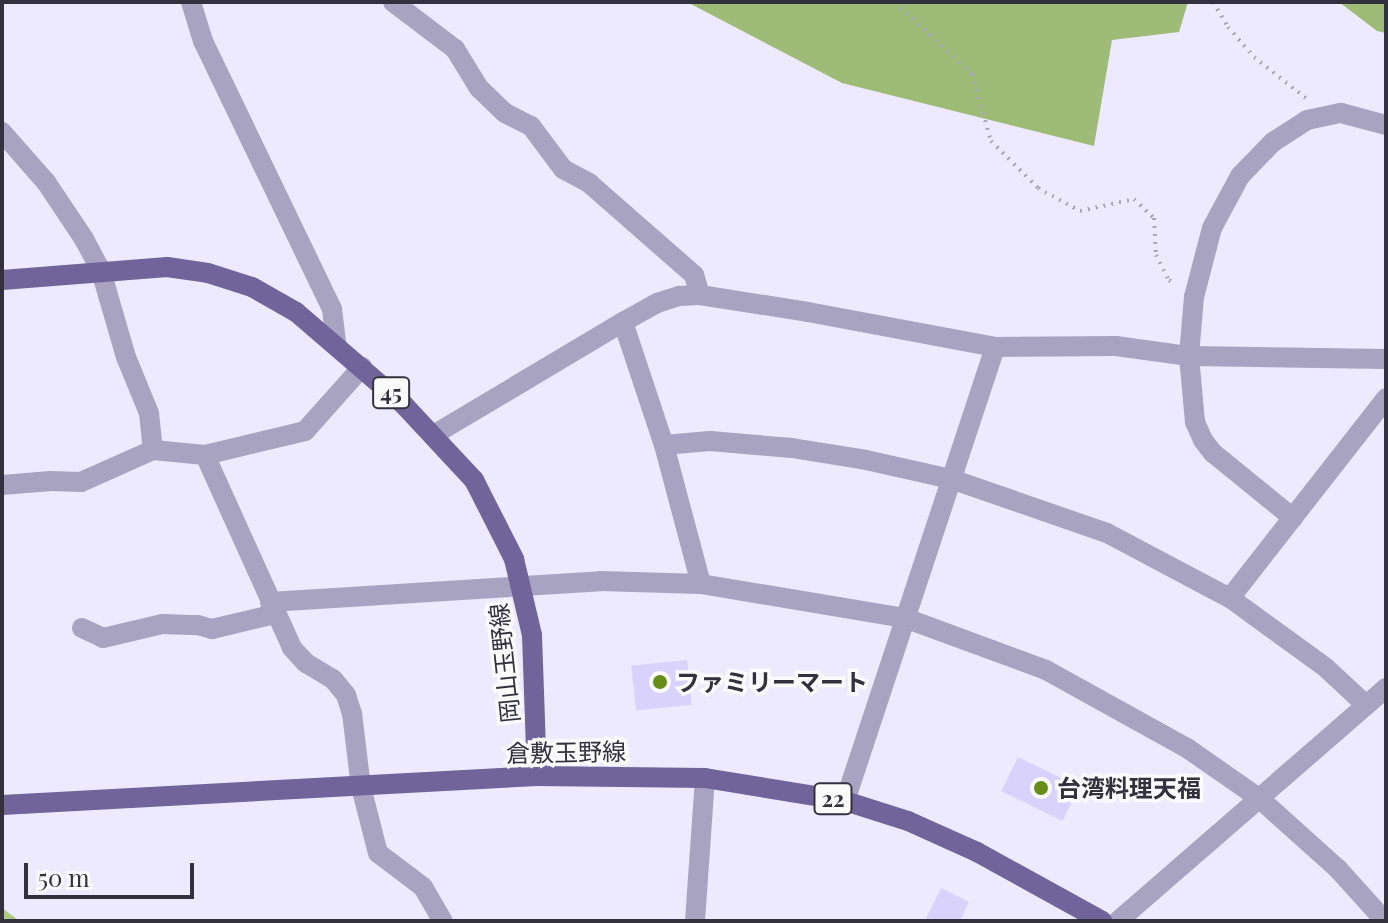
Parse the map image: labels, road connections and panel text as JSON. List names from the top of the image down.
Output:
{
  "streets": {
    "main road": [
      "45",
      "岡山玉野線",
      "倉敷玉野線",
      "22"
    ]
  },
  "crossings": [
    ["岡山玉野線", "倉敷玉野線"]
  ],
  "places": ["ファミリーマート", "台湾料理天福"],
  "scale_bar": "50 m"
}
